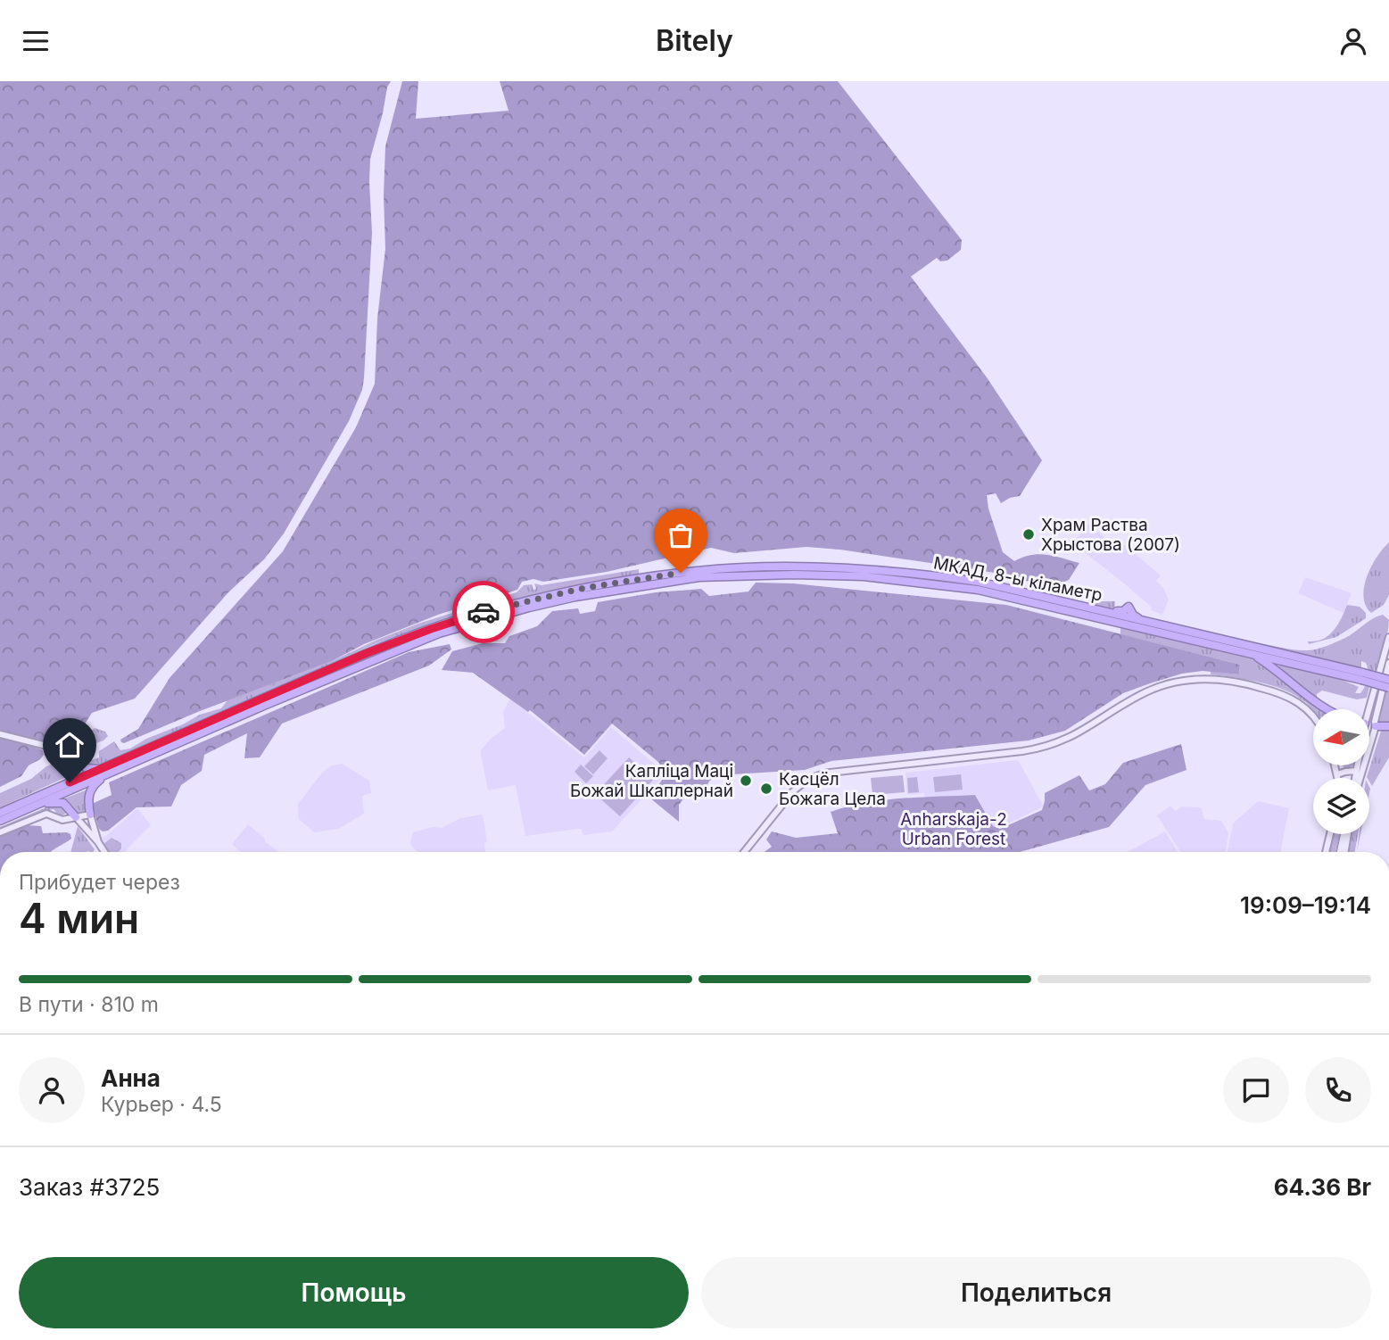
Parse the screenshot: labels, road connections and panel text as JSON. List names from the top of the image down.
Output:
{
  "streets": {
    "highway": ["МКАД, 8-ы кіламетр"]
  },
  "parks": ["Anharskaja-2 Urban Forest"],
  "places": ["Храм Раства Хрыстова (2007)", "Капліца Маці Божай Шкаплернай", "Касцёл Божага Цела"],
  "north": "left",
  "page": {
    "header": "Bitely",
    "heading": ["4 мин", "Прибудет через", "19:09–19:14"],
    "panel": [
      "Анна",
      "Курьер · 4.5",
      "Заказ #3725",
      "64.36 Br"
    ],
    "bar": "В пути · 810 m",
    "buttons": ["Помощь", "Поделиться"]
  }
}
